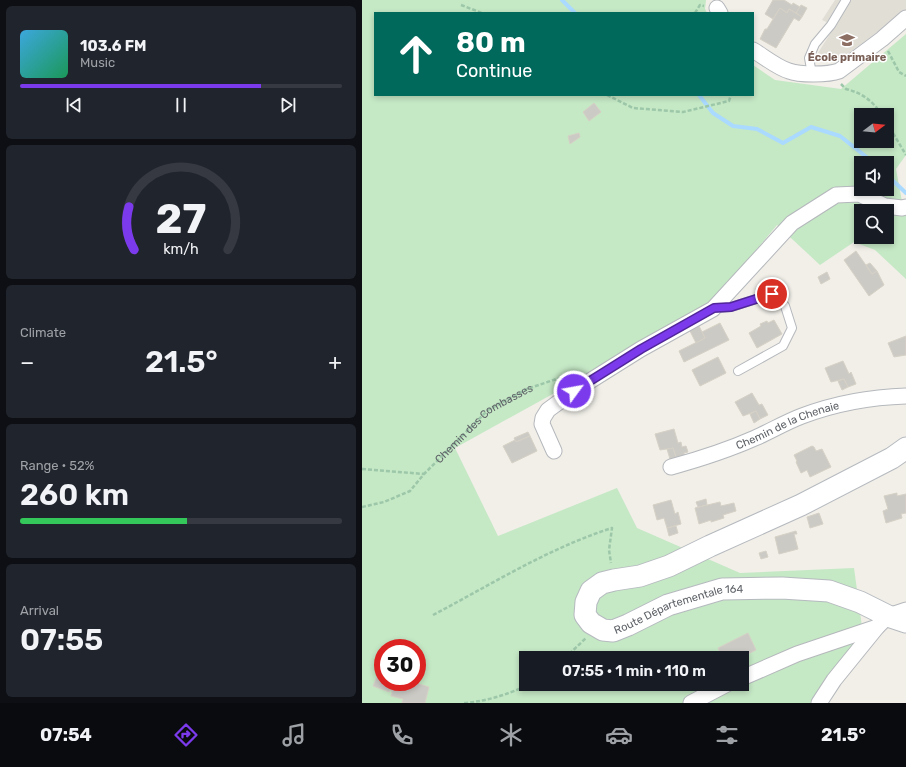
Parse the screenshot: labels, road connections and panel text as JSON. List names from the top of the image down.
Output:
{
  "streets": {
    "street": ["Chemin de la Chenaie", "Route Départementale 164"],
    "path": ["Chemin des Combasses"]
  },
  "places": {
    "school or university": ["École primaire"]
  },
  "north": "right",
  "page": {
    "turn": ["80 m", "Continue"],
    "song": ["103.6 FM", "Music"],
    "tile": [
      "Climate",
      ["Range · 52%", "260 km"],
      ["Arrival", "07:55"]
    ],
    "heat": ["−", "21.5°", "+"],
    "limit": "30",
    "trip": "07:55 · 1 min · 110 m",
    "tabs": ["07:54", "21.5°"],
    "gauge": ["27", "km/h"]
  }
}
